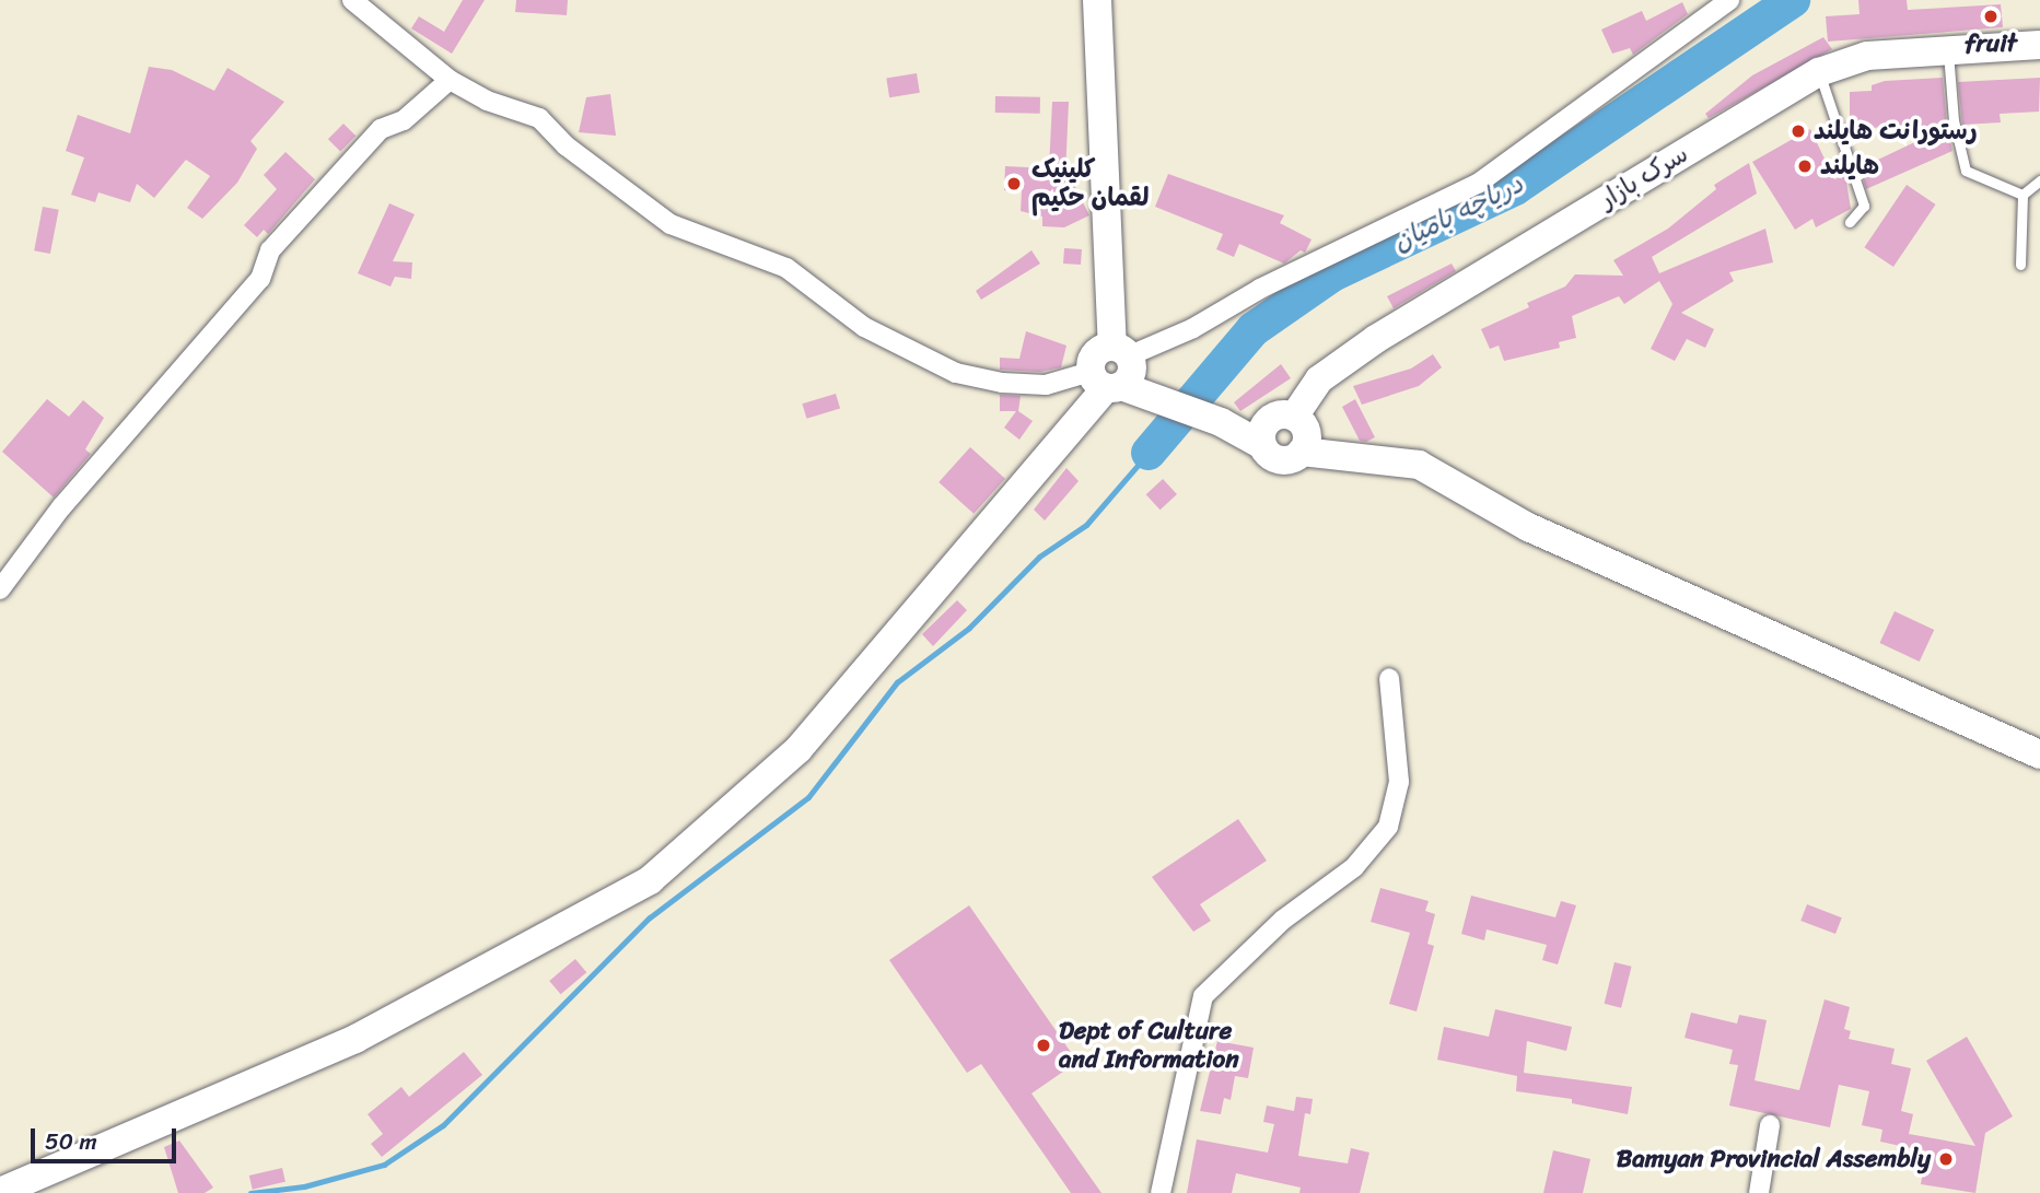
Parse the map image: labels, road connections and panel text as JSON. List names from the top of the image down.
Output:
{
  "streets": {
    "main road": ["سرک بازار"]
  },
  "water": ["دریاچه بامیان"],
  "places": [
    "fruit",
    "رستورانت هایلند",
    "هایلند",
    "کلینیک لقمان حکیم",
    "Dept of Culture and Information",
    "Bamyan Provincial Assembly"
  ],
  "scale_bar": "50 m"
}
